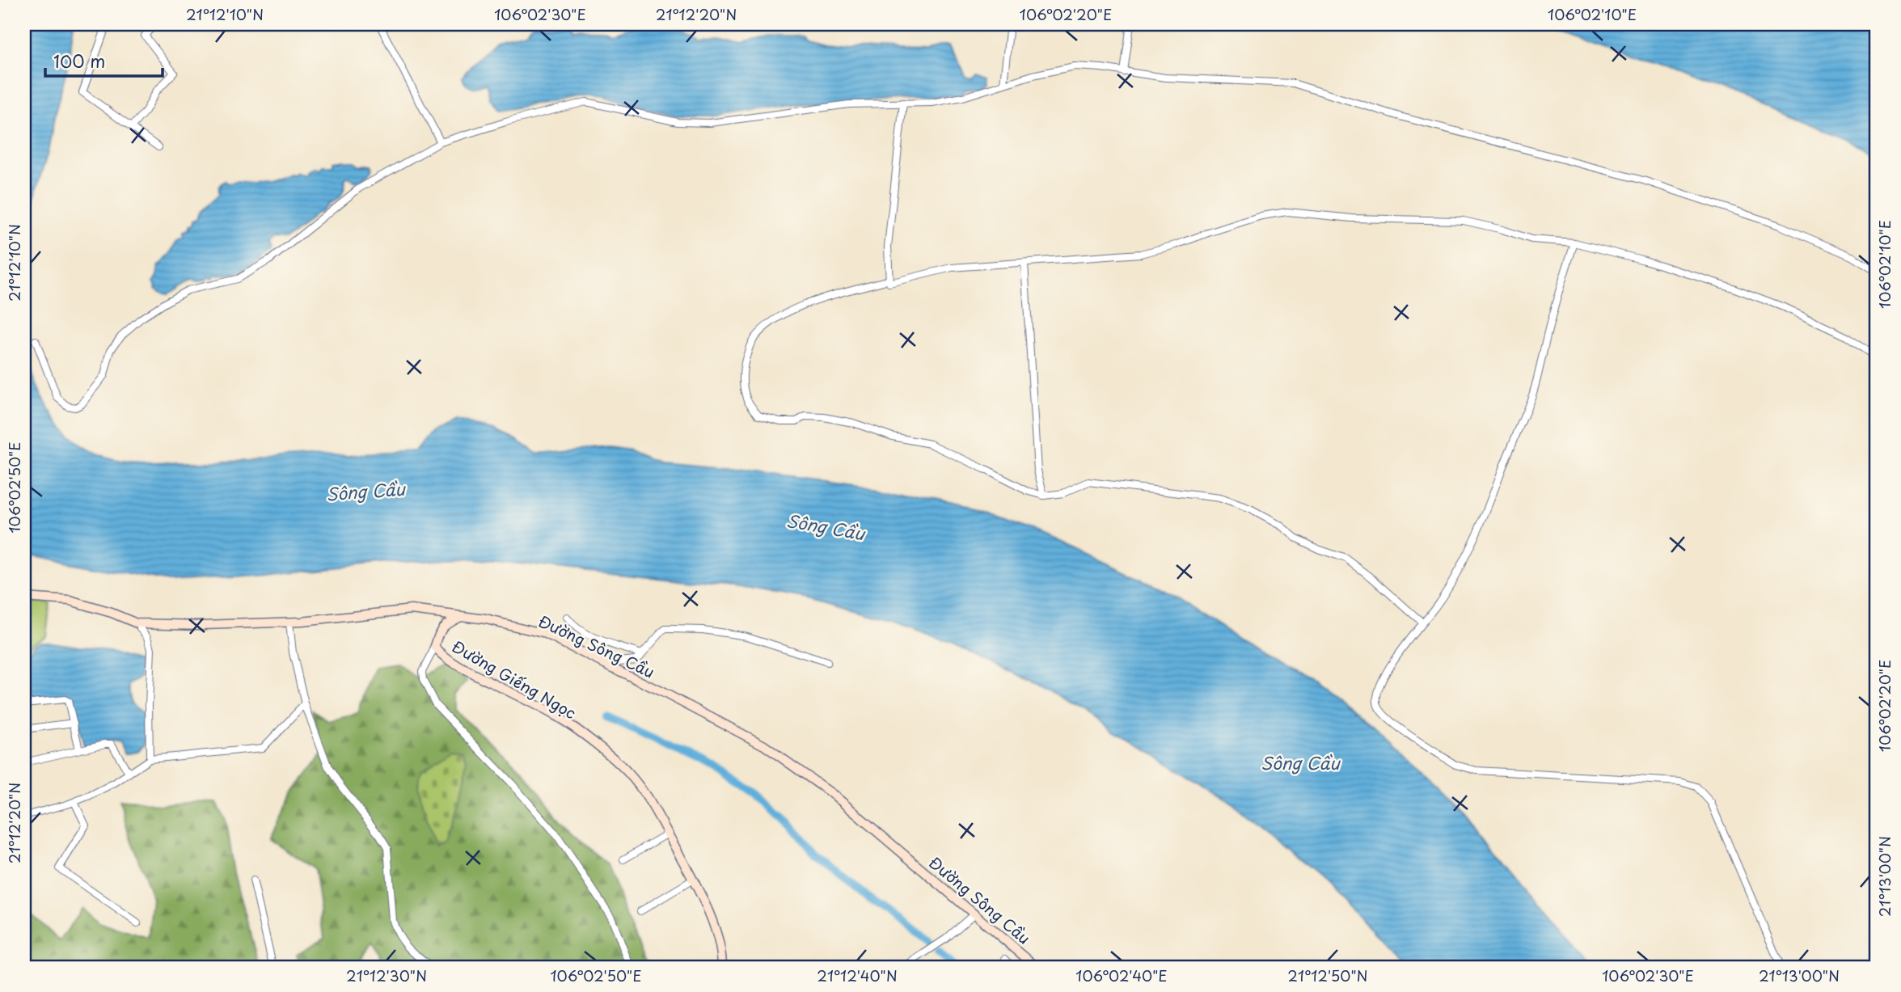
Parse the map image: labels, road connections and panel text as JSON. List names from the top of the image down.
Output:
{
  "streets": {
    "main road": ["Đường Sông Cầu", "Đường Giếng Ngọc"]
  },
  "crossings": [
    ["Đường Sông Cầu", "Đường Giếng Ngọc"]
  ],
  "water": ["Sông Cầu"],
  "scale_bar": "100 m",
  "coordinates": [
    "21°12'10\"N",
    "106°02'30\"E",
    "21°12'20\"N",
    "106°02'20\"E",
    "106°02'10\"E",
    "106°02'50\"E",
    "21°13'00\"N",
    "21°12'30\"N",
    "21°12'40\"N",
    "106°02'40\"E",
    "21°12'50\"N"
  ]
}
